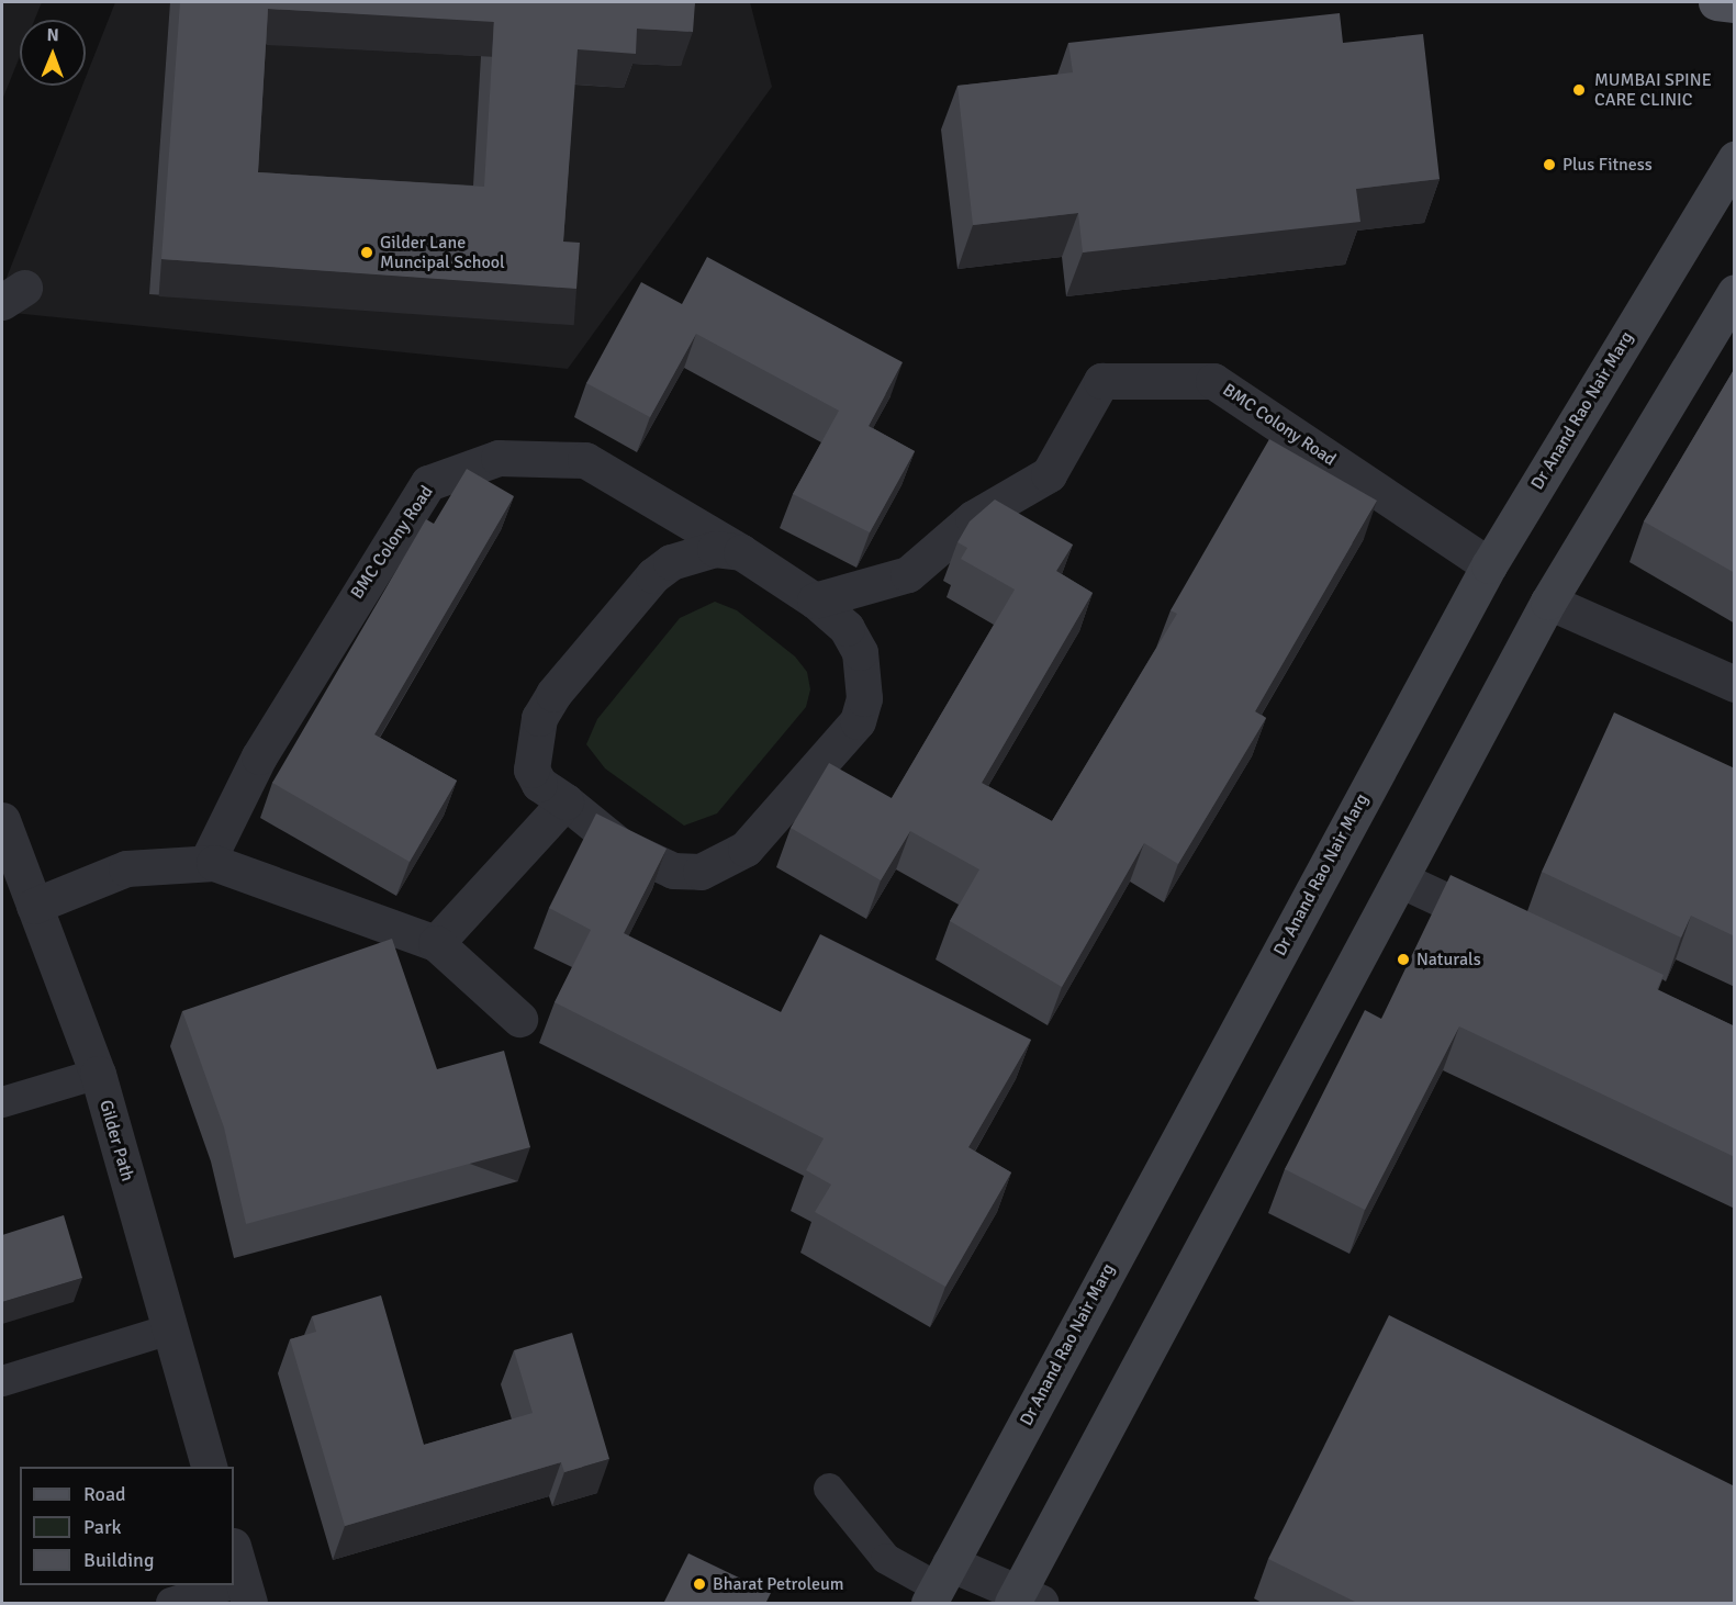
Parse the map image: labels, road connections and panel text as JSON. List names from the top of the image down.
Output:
{
  "streets": {
    "main road": ["Dr Anand Rao Nair Marg"],
    "street": ["BMC Colony Road", "Gilder Path"]
  },
  "crossings": [
    ["Dr Anand Rao Nair Marg", "BMC Colony Road"]
  ],
  "places": [
    "MUMBAI SPINE CARE CLINIC",
    "Plus Fitness",
    "Gilder Lane Muncipal School",
    "Naturals",
    "Bharat Petroleum"
  ],
  "legend": ["Road", "Park", "Building"],
  "north": "top"
}
